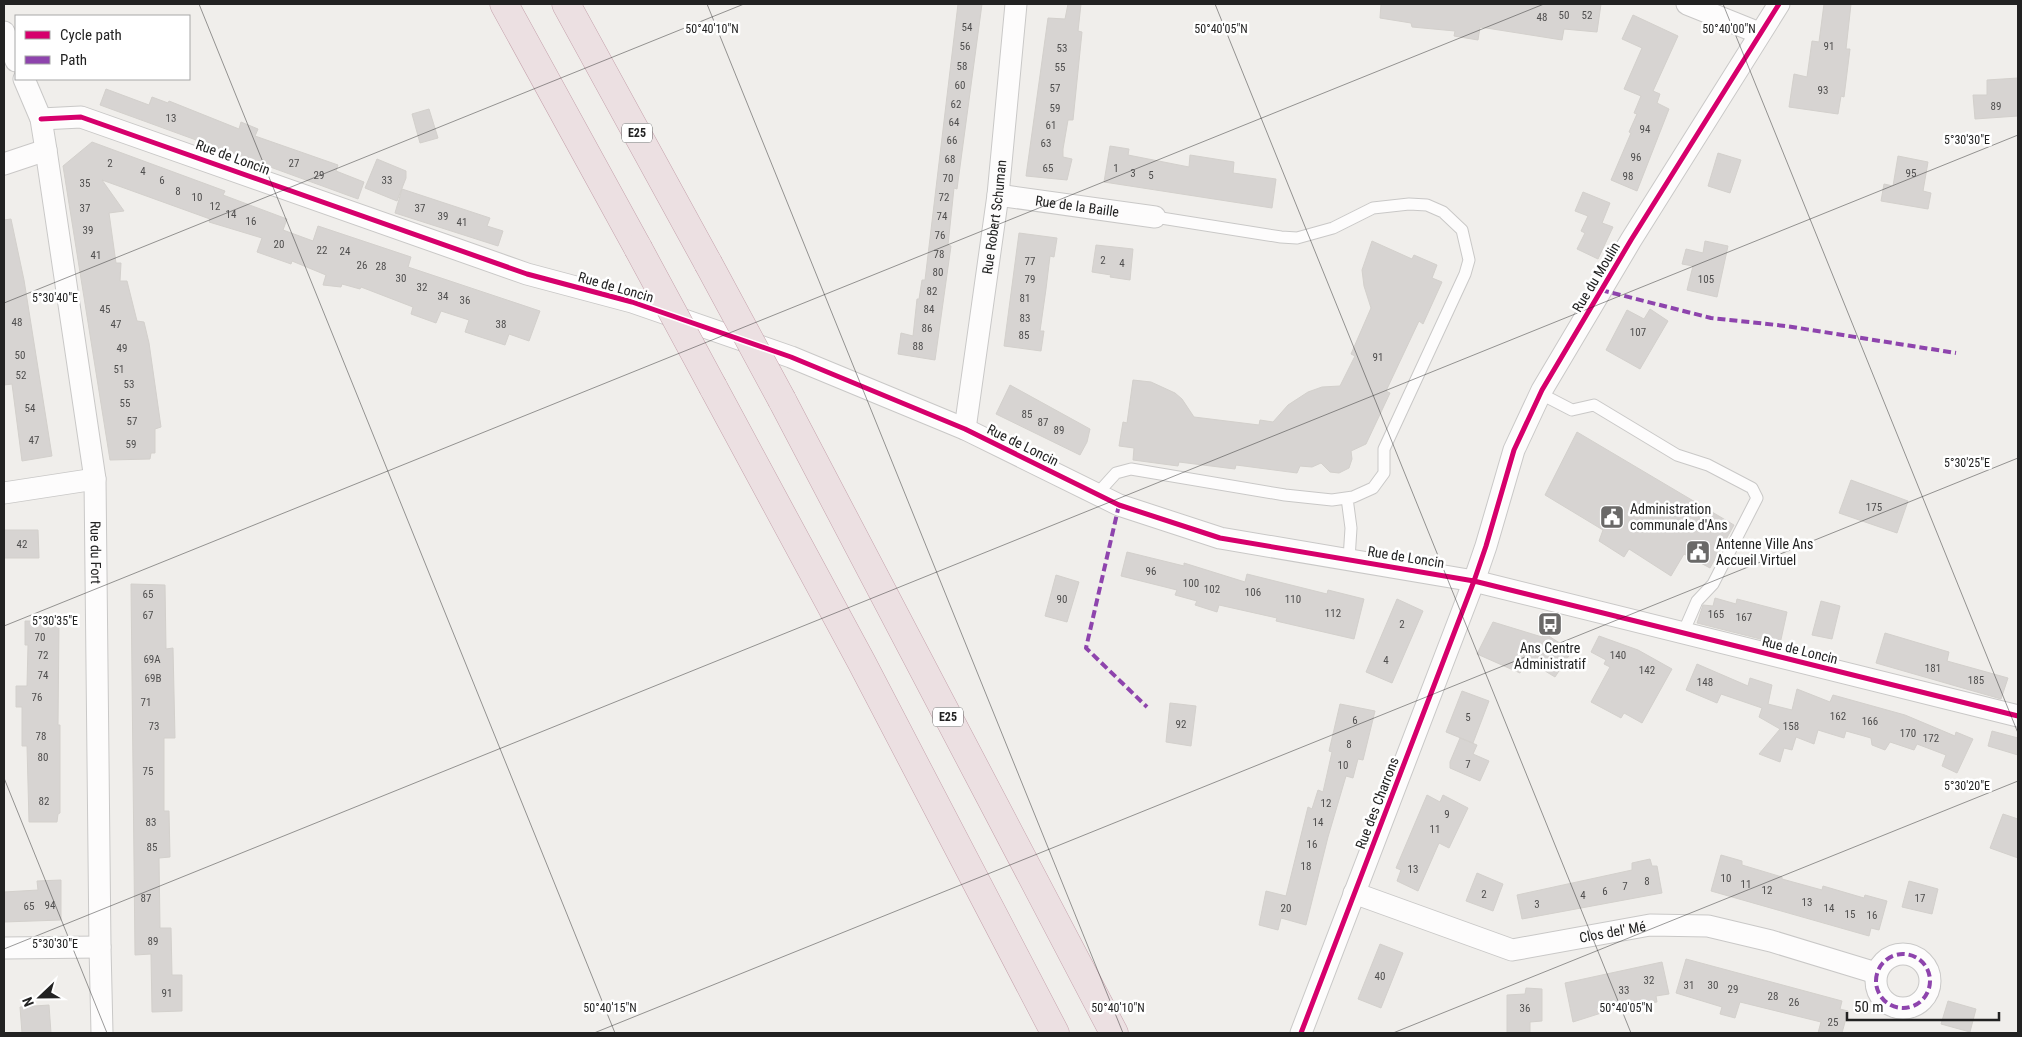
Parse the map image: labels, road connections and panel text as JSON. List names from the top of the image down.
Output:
{
  "streets": {
    "highway": ["E25"],
    "street": [
      "Rue de Loncin",
      "Rue de la Baille",
      "Rue Robert Schuman",
      "Rue du Moulin",
      "Rue du Fort",
      "Rue des Charrons",
      "Clos del' Mé"
    ]
  },
  "crossings": [
    ["Rue de Loncin", "Rue Robert Schuman"],
    ["Rue de Loncin", "Rue du Moulin"],
    ["Rue de Loncin", "Rue du Fort"],
    ["Rue de Loncin", "Rue des Charrons"],
    ["Rue de la Baille", "Rue Robert Schuman"],
    ["Rue du Moulin", "Rue des Charrons"],
    ["Rue des Charrons", "Clos del' Mé"]
  ],
  "places": {
    "public building": ["Administration communale d'Ans", "Antenne Ville Ans Accueil Virtuel"],
    "bus stop": ["Ans Centre Administratif"]
  },
  "house_numbers": [
    "50",
    "52",
    "48",
    "54",
    "56",
    "91",
    "53",
    "58",
    "55",
    "60",
    "57",
    "93",
    "62",
    "89",
    "59",
    "13",
    "64",
    "61",
    "94",
    "66",
    "63",
    "96",
    "68",
    "2",
    "27",
    "65",
    "1",
    "4",
    "3",
    "95",
    "29",
    "5",
    "98",
    "70",
    "6",
    "33",
    "35",
    "8",
    "10",
    "72",
    "12",
    "37",
    "37",
    "14",
    "39",
    "74",
    "16",
    "41",
    "39",
    "76",
    "20",
    "22",
    "24",
    "78",
    "41",
    "2",
    "77",
    "4",
    "26",
    "28",
    "80",
    "30",
    "79",
    "105",
    "32",
    "82",
    "34",
    "81",
    "36",
    "45",
    "84",
    "83",
    "48",
    "47",
    "38",
    "86",
    "107",
    "85",
    "88",
    "49",
    "50",
    "91",
    "51",
    "52",
    "53",
    "55",
    "54",
    "85",
    "57",
    "87",
    "89",
    "47",
    "59",
    "175",
    "42",
    "96",
    "100",
    "102",
    "106",
    "65",
    "90",
    "110",
    "112",
    "165",
    "67",
    "167",
    "2",
    "70",
    "72",
    "140",
    "69A",
    "4",
    "181",
    "142",
    "74",
    "69B",
    "185",
    "148",
    "76",
    "71",
    "162",
    "5",
    "6",
    "166",
    "92",
    "73",
    "158",
    "170",
    "78",
    "172",
    "8",
    "80",
    "7",
    "10",
    "75",
    "82",
    "12",
    "9",
    "83",
    "14",
    "11",
    "16",
    "85",
    "18",
    "13",
    "10",
    "8",
    "11",
    "7",
    "12",
    "6",
    "2",
    "4",
    "87",
    "17",
    "13",
    "3",
    "94",
    "65",
    "20",
    "14",
    "15",
    "16",
    "89",
    "40",
    "32",
    "31",
    "30",
    "29",
    "33",
    "91",
    "28",
    "26",
    "36",
    "25"
  ],
  "legend": ["Cycle path", "Path"],
  "scale_bar": "50 m",
  "north": "left",
  "coordinates": [
    "50°40'10\"N",
    "50°40'05\"N",
    "50°40'00\"N",
    "5°30'30\"E",
    "5°30'40\"E",
    "5°30'25\"E",
    "5°30'35\"E",
    "5°30'20\"E",
    "50°40'15\"N"
  ]
}
